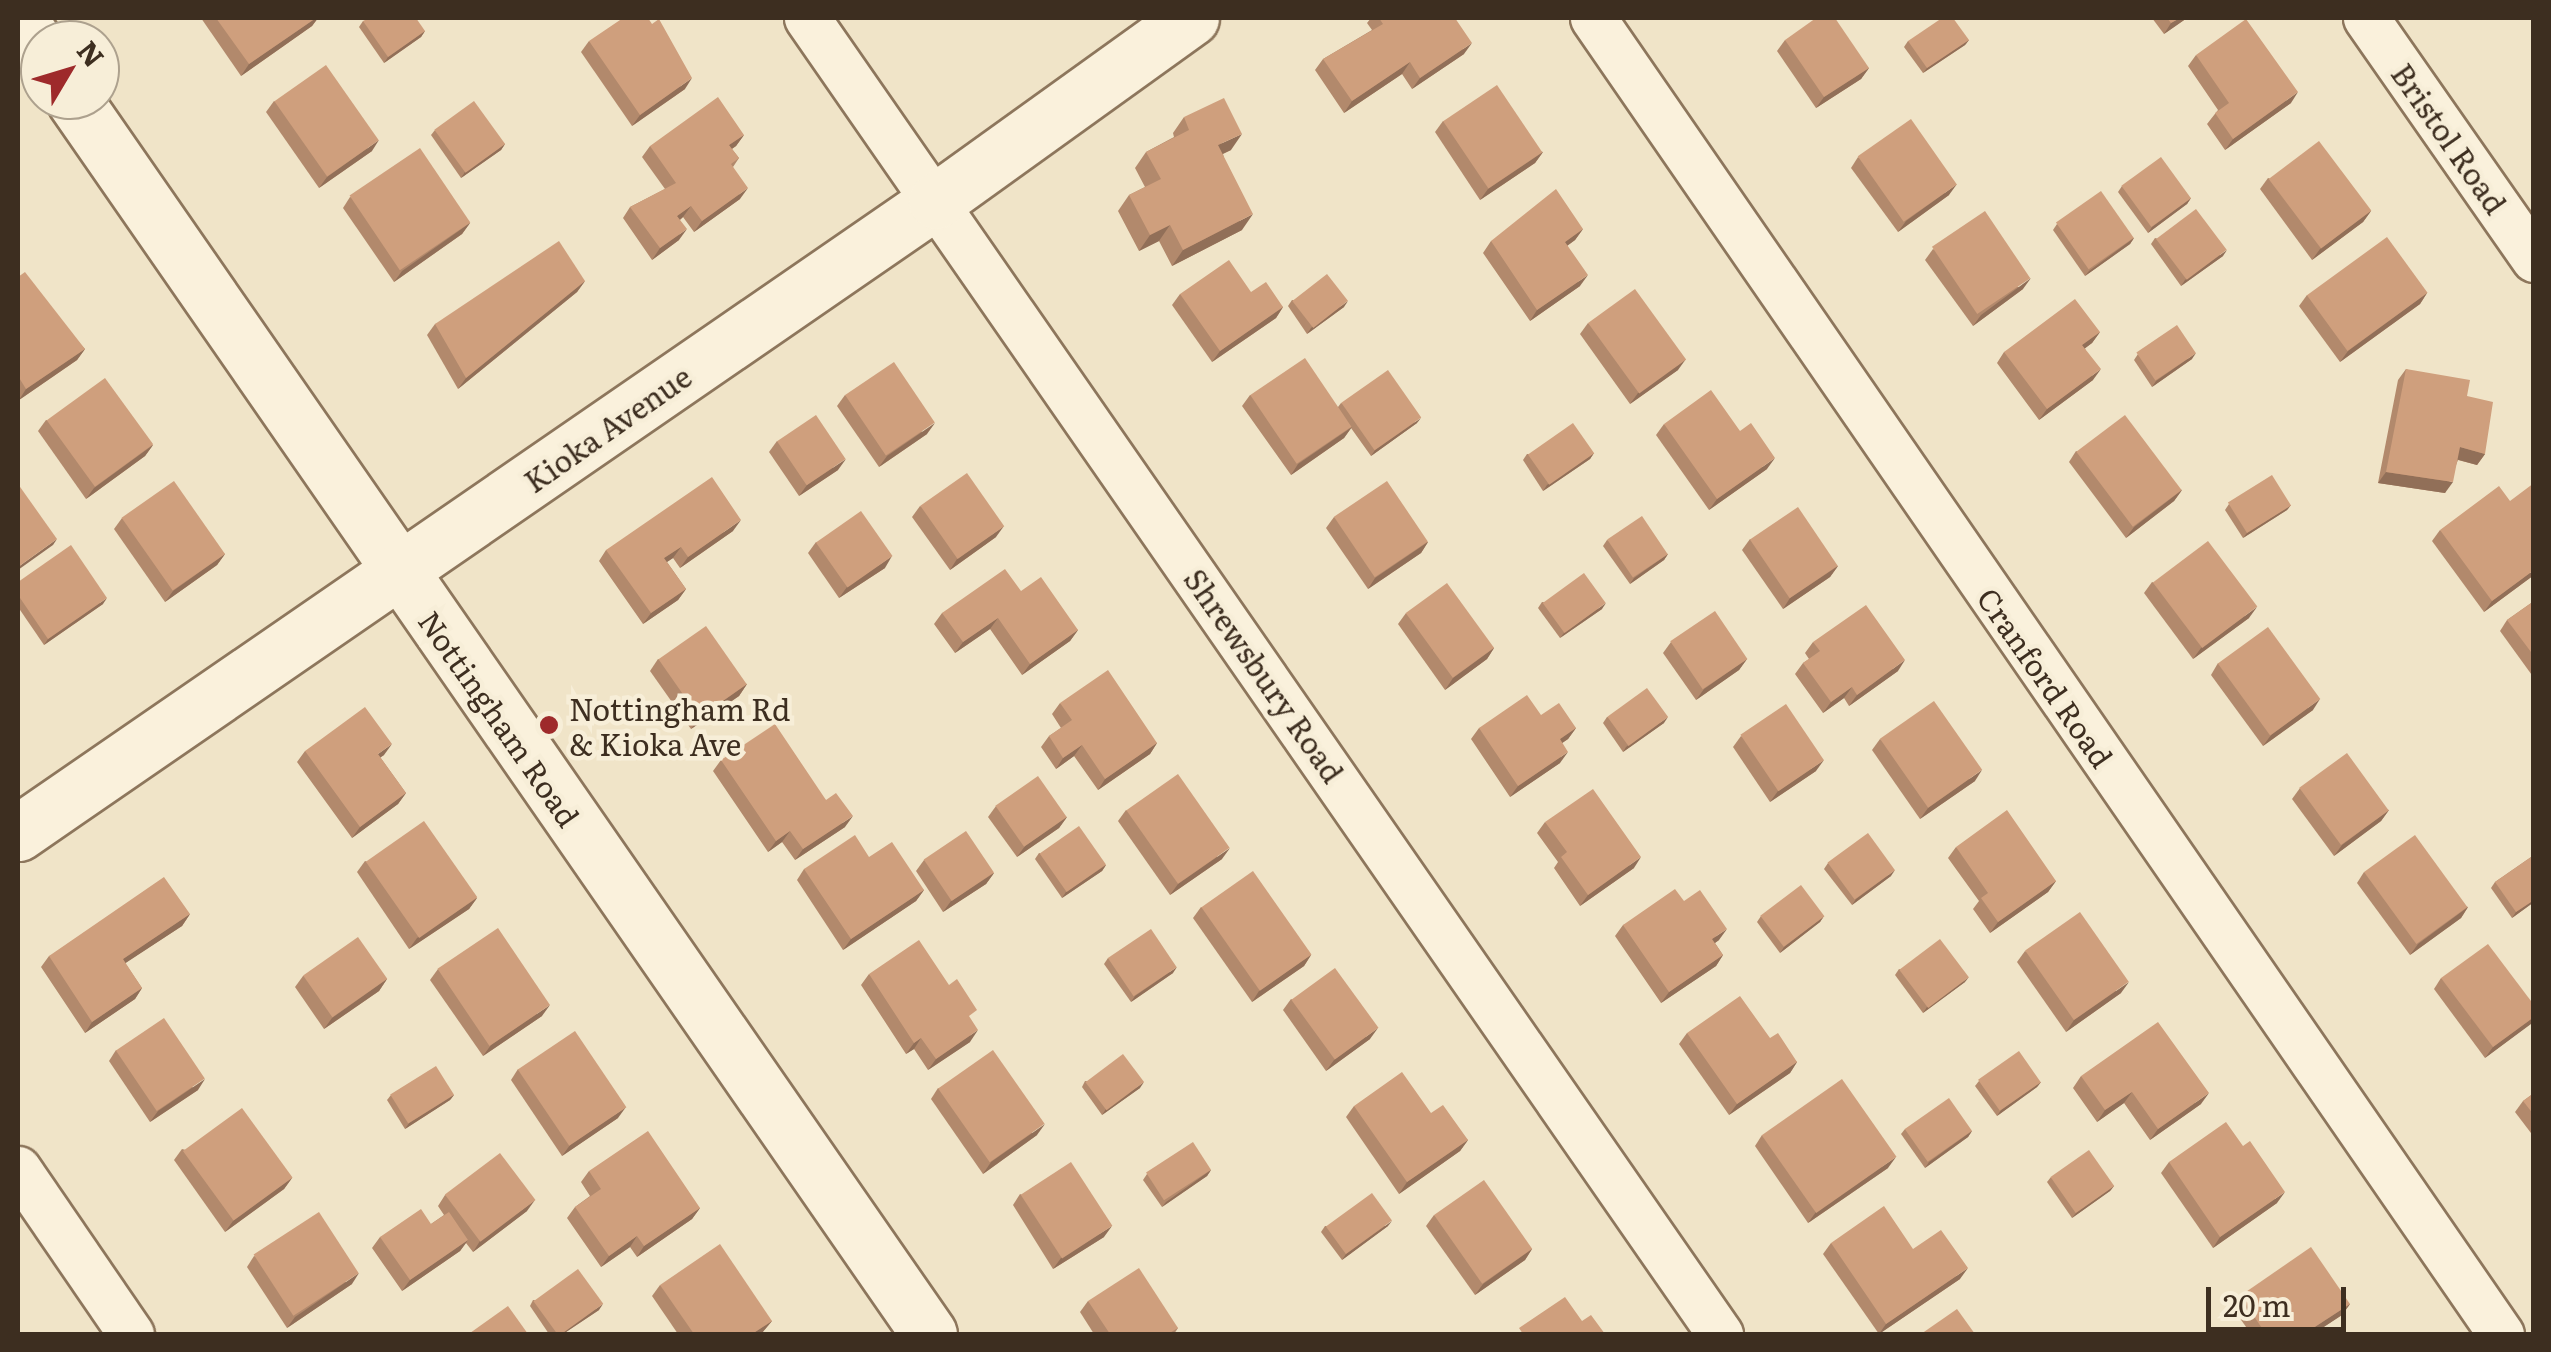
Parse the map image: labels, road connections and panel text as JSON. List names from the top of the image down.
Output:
{
  "streets": {
    "street": [
      "Bristol Road",
      "Kioka Avenue",
      "Shrewsbury Road",
      "Cranford Road",
      "Nottingham Road"
    ]
  },
  "crossings": [
    ["Kioka Avenue", "Shrewsbury Road"],
    ["Kioka Avenue", "Nottingham Road"]
  ],
  "places": ["Nottingham Rd & Kioka Ave"],
  "scale_bar": "20 m",
  "north": "top right"
}
